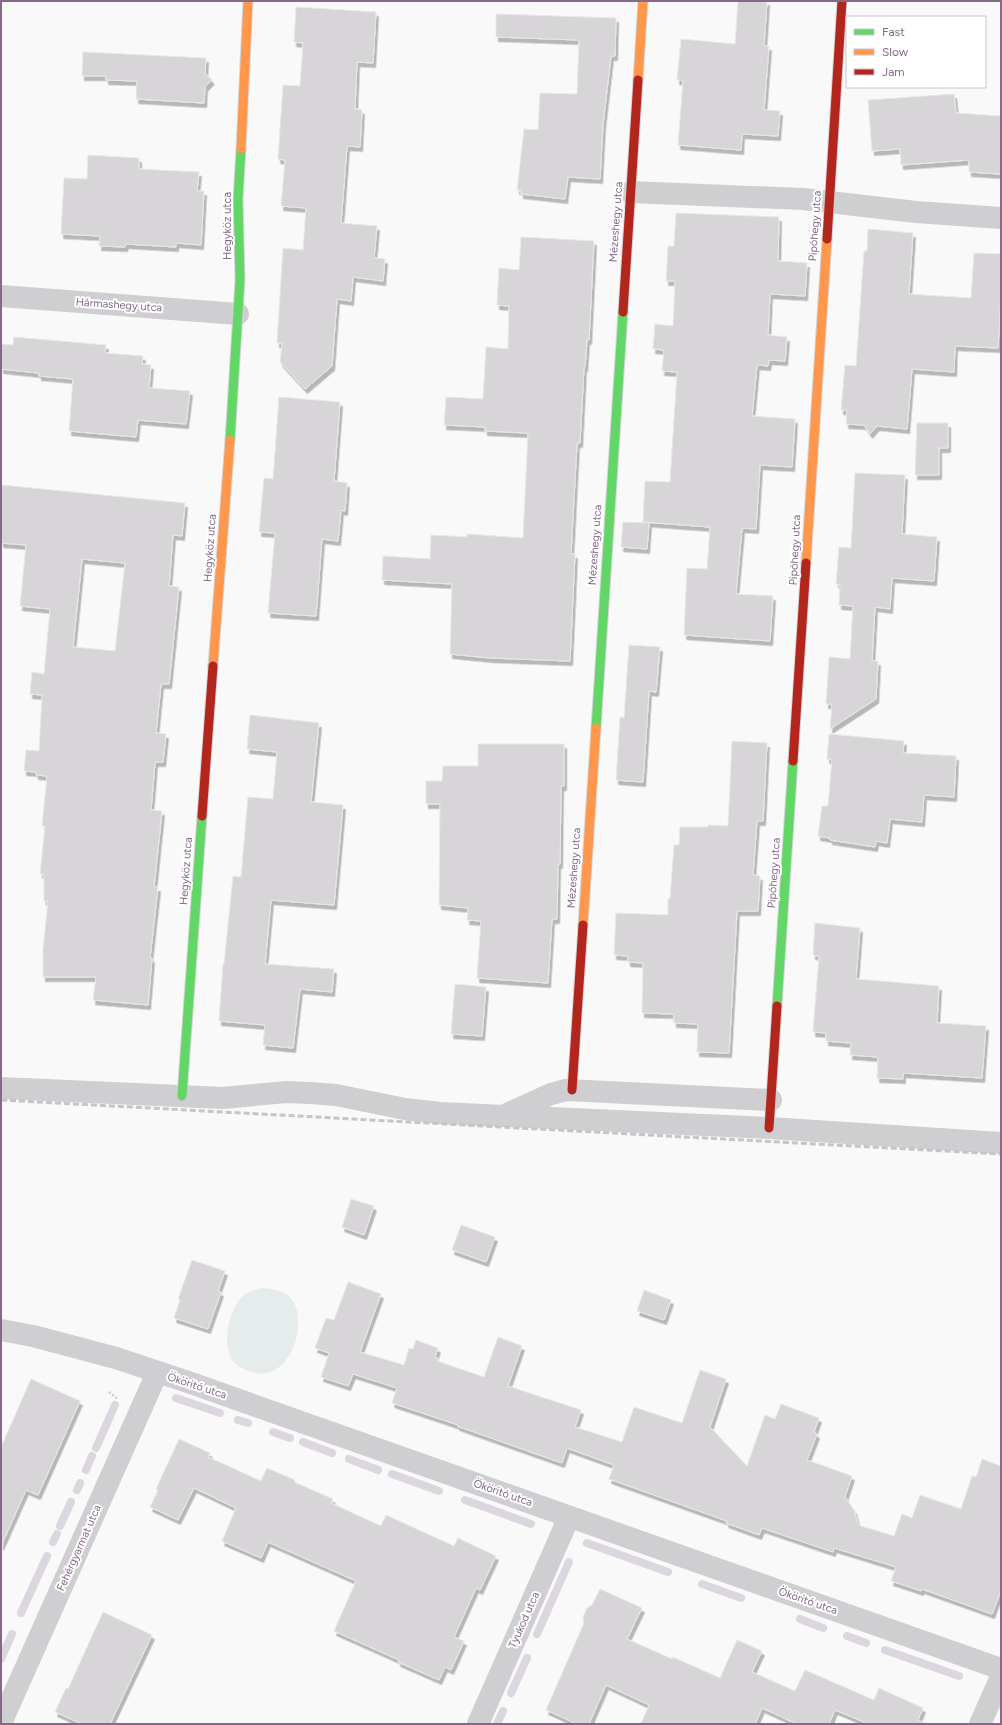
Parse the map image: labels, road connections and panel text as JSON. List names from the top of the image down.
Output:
{
  "streets": {
    "street": [
      "Mézeshegy utca",
      "Hegyköz utca",
      "Pipóhegy utca",
      "Hármashegy utca",
      "Ököritó utca",
      "Fehérgyarmat utca",
      "Tyukod utca"
    ]
  },
  "crossings": [
    ["Hegyköz utca", "Hármashegy utca"],
    ["Ököritó utca", "Fehérgyarmat utca"],
    ["Ököritó utca", "Tyukod utca"]
  ],
  "legend": ["Fast", "Slow", "Jam"]
}
